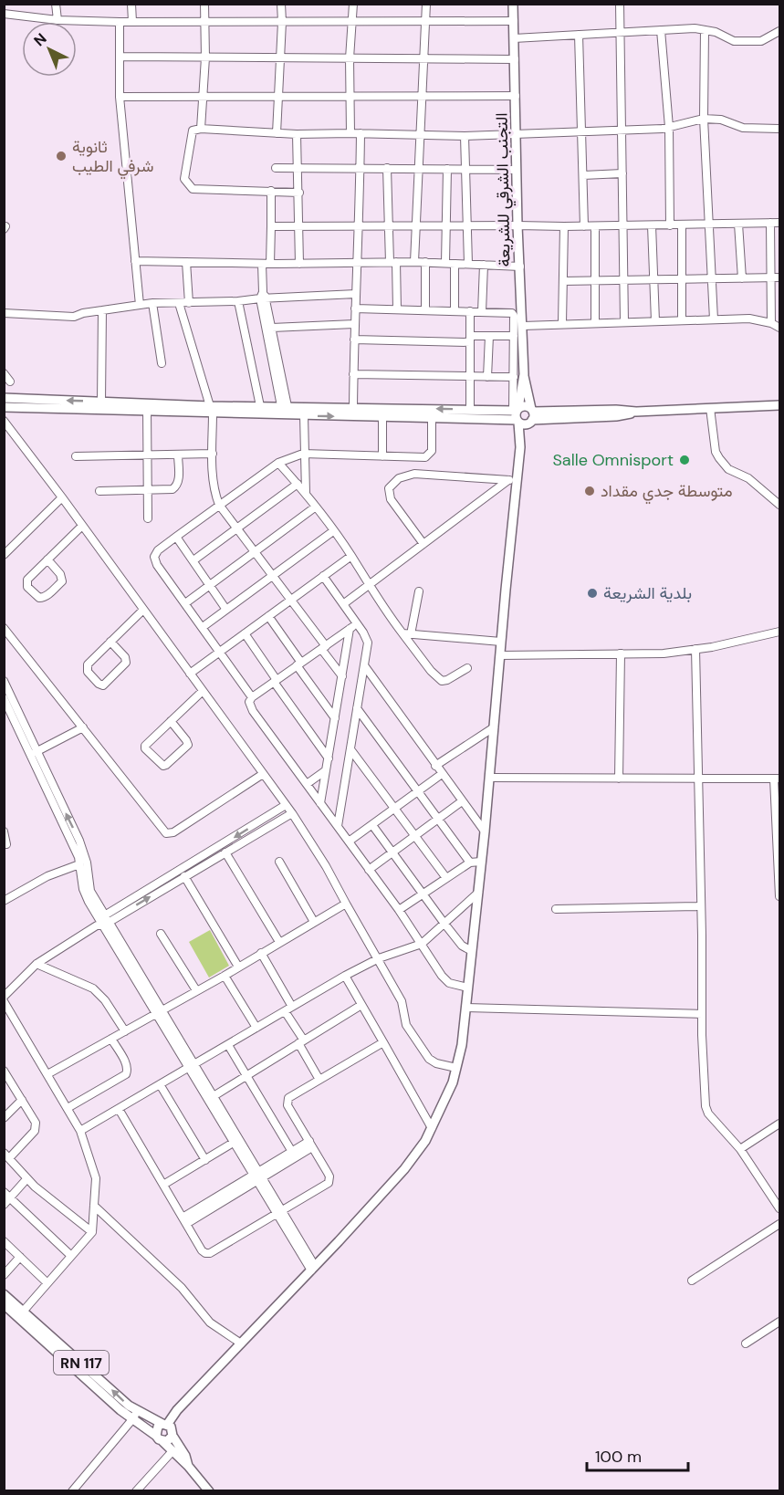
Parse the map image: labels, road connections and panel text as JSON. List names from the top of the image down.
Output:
{
  "streets": {
    "main road": ["التجنب الشرقي للشريعة", "RN 117"]
  },
  "places": [
    "ثانوية شرفي الطيب",
    "Salle Omnisport",
    "متوسطة جدي مقداد",
    "بلدية الشريعة"
  ],
  "scale_bar": "100 m",
  "north": "top left"
}
